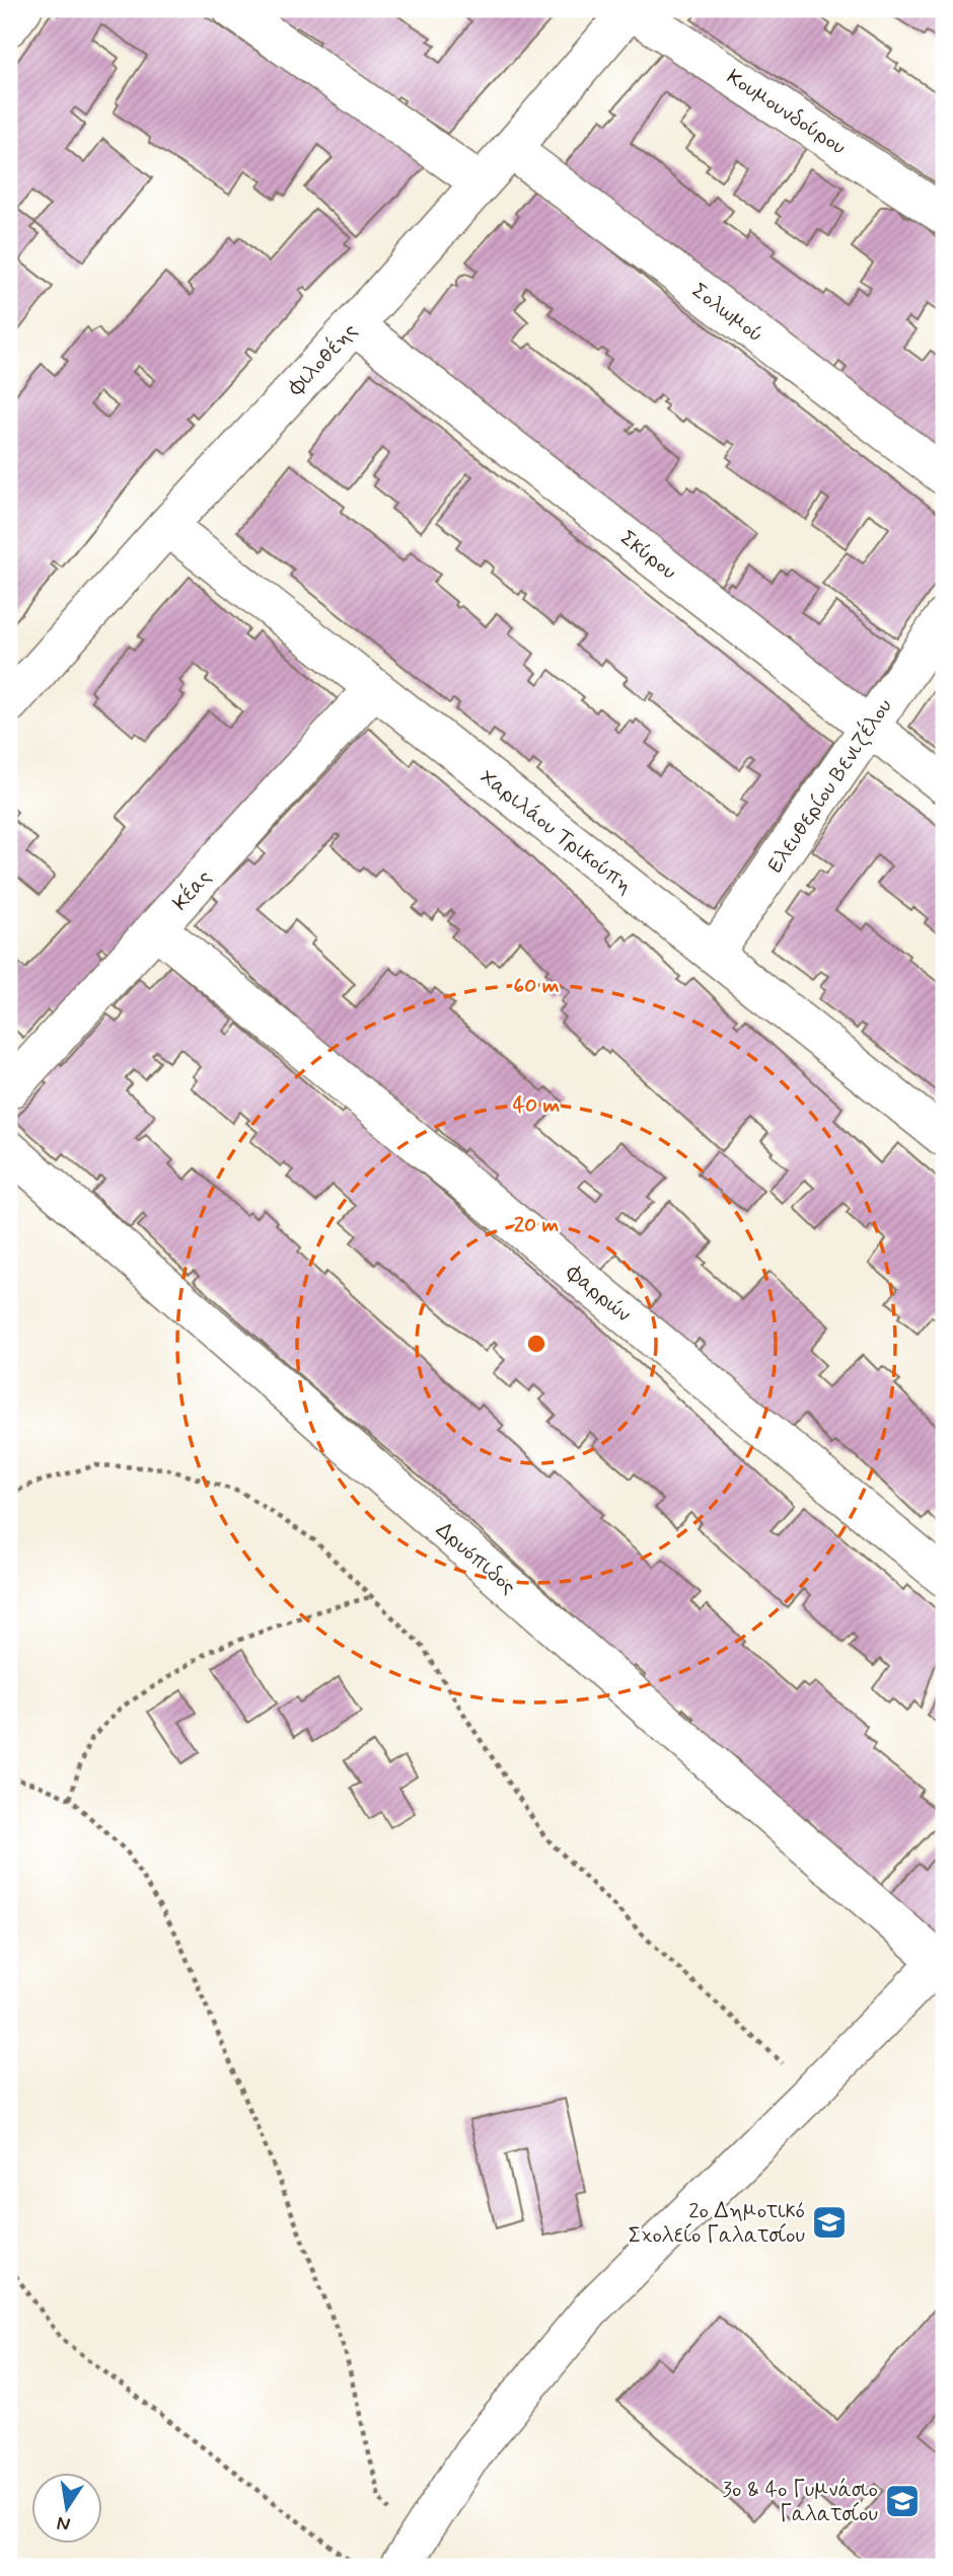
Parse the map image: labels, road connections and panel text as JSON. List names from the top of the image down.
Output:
{
  "streets": {
    "street": [
      "Κουμουνδούρου",
      "Σολωμού",
      "Φιλοθέης",
      "Σκύρου",
      "Ελευθερίου Βενιζέλου",
      "Χαριλάου Τρικούπη",
      "Κέας",
      "Φαρρών",
      "Δρυόπιδος"
    ]
  },
  "crossings": [
    ["Κουμουνδούρου", "Φιλοθέης"],
    ["Σολωμού", "Φιλοθέης"],
    ["Φιλοθέης", "Σκύρου"],
    ["Φιλοθέης", "Χαριλάου Τρικούπη"],
    ["Σκύρου", "Ελευθερίου Βενιζέλου"],
    ["Ελευθερίου Βενιζέλου", "Χαριλάου Τρικούπη"],
    ["Χαριλάου Τρικούπη", "Κέας"],
    ["Κέας", "Φαρρών"]
  ],
  "places": {
    "school or university": ["2ο Δημοτικό Σχολείο Γαλατσίου", "3ο & 4ο Γυμνάσιο Γαλατσίου"]
  },
  "north": "bottom",
  "rings": ["60 m", "40 m", "20 m"]
}
